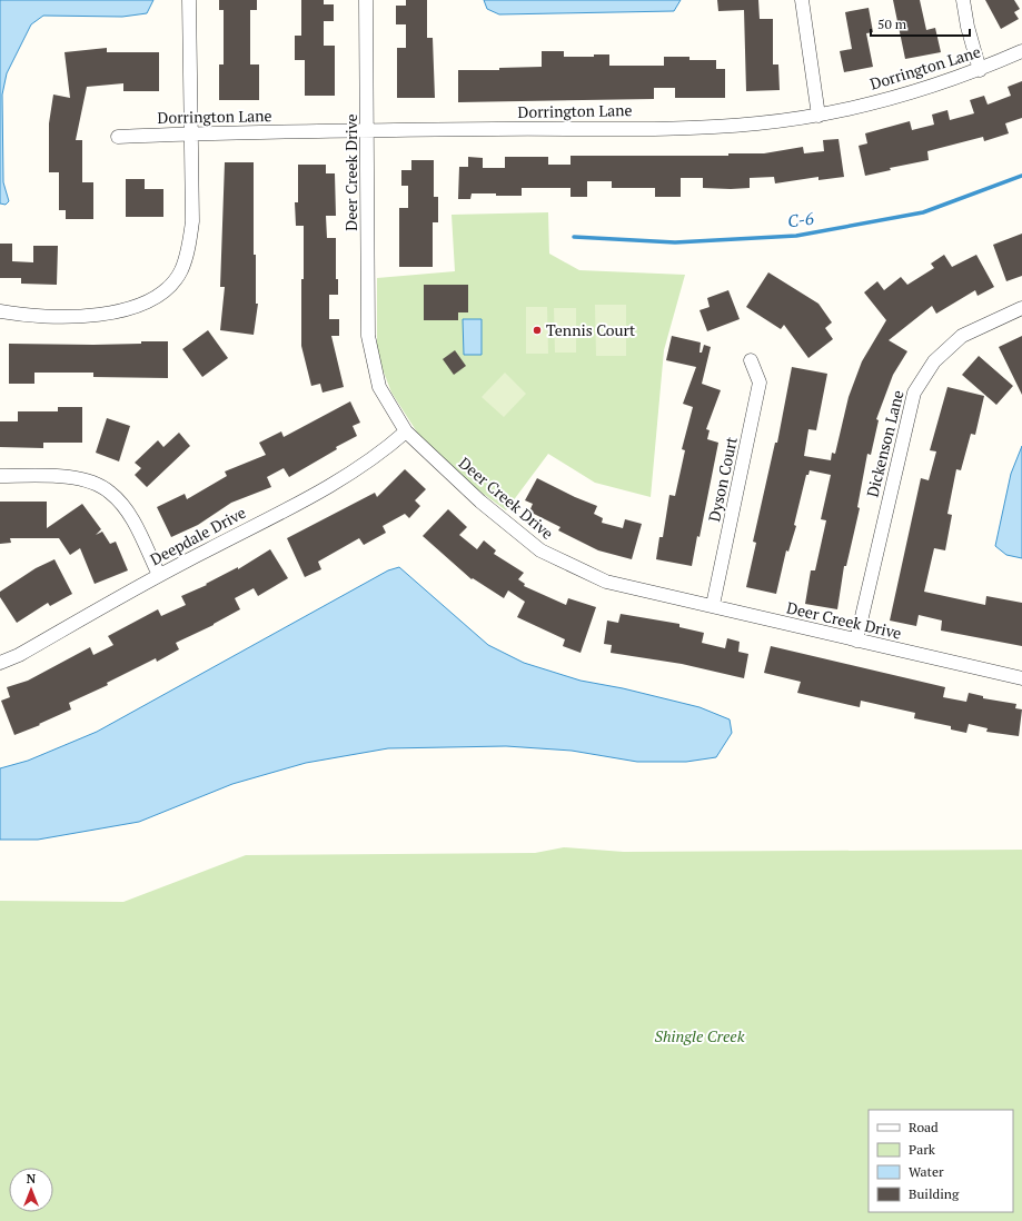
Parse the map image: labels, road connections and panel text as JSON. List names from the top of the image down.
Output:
{
  "streets": {
    "street": [
      "Dorrington Lane",
      "Deer Creek Drive",
      "Dickenson Lane",
      "Dyson Court",
      "Deepdale Drive"
    ]
  },
  "crossings": [
    ["Dorrington Lane", "Deer Creek Drive"],
    ["Deer Creek Drive", "Dickenson Lane"],
    ["Deer Creek Drive", "Dyson Court"],
    ["Deer Creek Drive", "Deepdale Drive"]
  ],
  "water": ["C-6"],
  "parks": ["Shingle Creek"],
  "places": ["Tennis Court"],
  "legend": [
    "Road",
    "Park",
    "Water",
    "Building"
  ],
  "scale_bar": "50 m",
  "north": "top"
}
